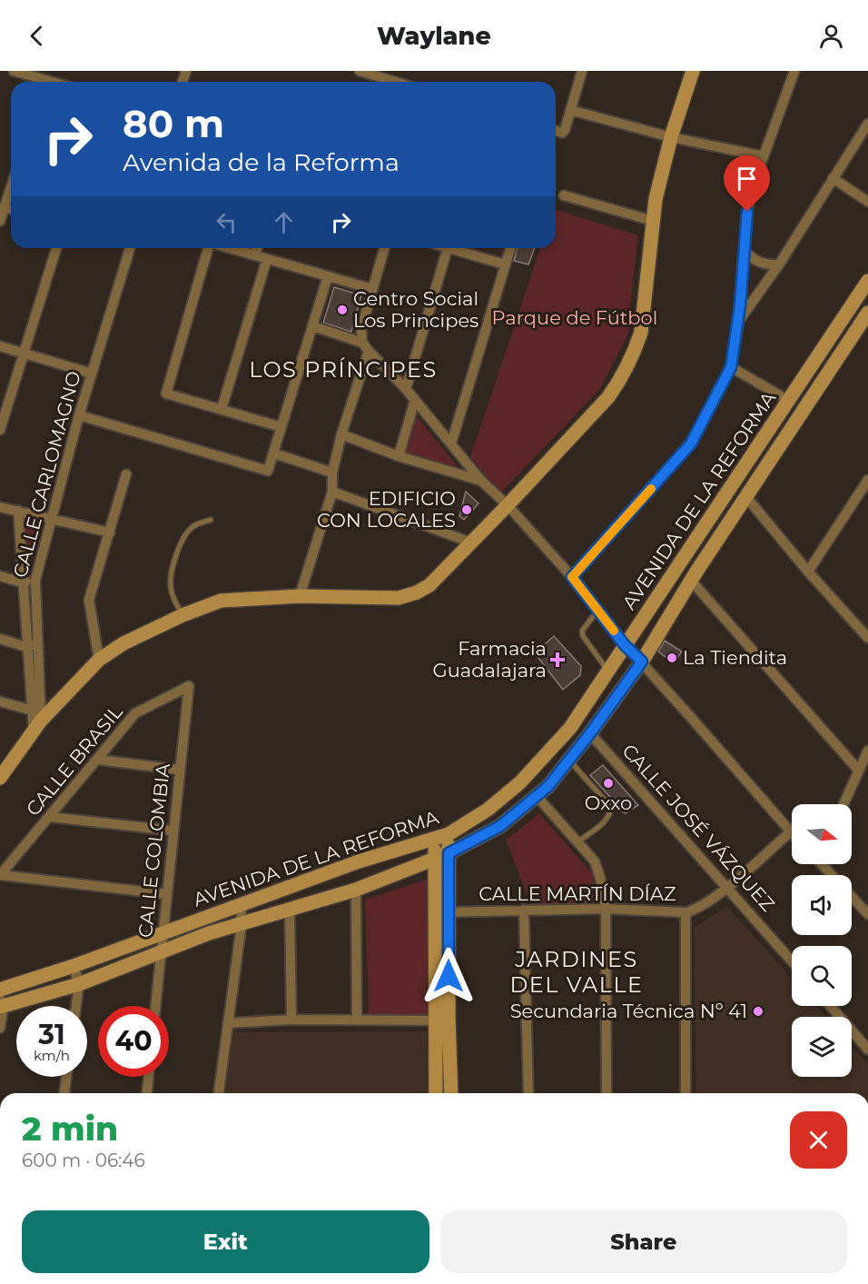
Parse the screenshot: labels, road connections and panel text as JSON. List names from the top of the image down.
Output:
{
  "streets": {
    "main road": ["AVENIDA DE LA REFORMA"],
    "street": [
      "CALLE CARLOMAGNO",
      "CALLE BRASIL",
      "CALLE JOSÉ VÁZQUEZ",
      "CALLE COLOMBIA",
      "CALLE MARTÍN DÍAZ"
    ]
  },
  "crossings": [
    ["AVENIDA DE LA REFORMA", "CALLE JOSÉ VÁZQUEZ"],
    ["AVENIDA DE LA REFORMA", "CALLE COLOMBIA"],
    ["CALLE BRASIL", "CALLE COLOMBIA"],
    ["CALLE JOSÉ VÁZQUEZ", "CALLE MARTÍN DÍAZ"]
  ],
  "districts": ["LOS PRÍNCIPES", "JARDINES DEL VALLE"],
  "parks": ["Parque de Fútbol"],
  "places": {
    "other": [
      "Centro Social Los Principes",
      "EDIFICIO CON LOCALES",
      "La Tiendita",
      "Oxxo",
      "Secundaria Técnica Nº 41"
    ],
    "health": ["Farmacia Guadalajara"]
  },
  "north": "right",
  "page": {
    "header": "Waylane",
    "turn": ["80 m", "Avenida de la Reforma"],
    "speed": "31 km/h",
    "limit": "40",
    "heading": ["2 min", "600 m · 06:46"],
    "buttons": ["Exit", "Share"]
  }
}
